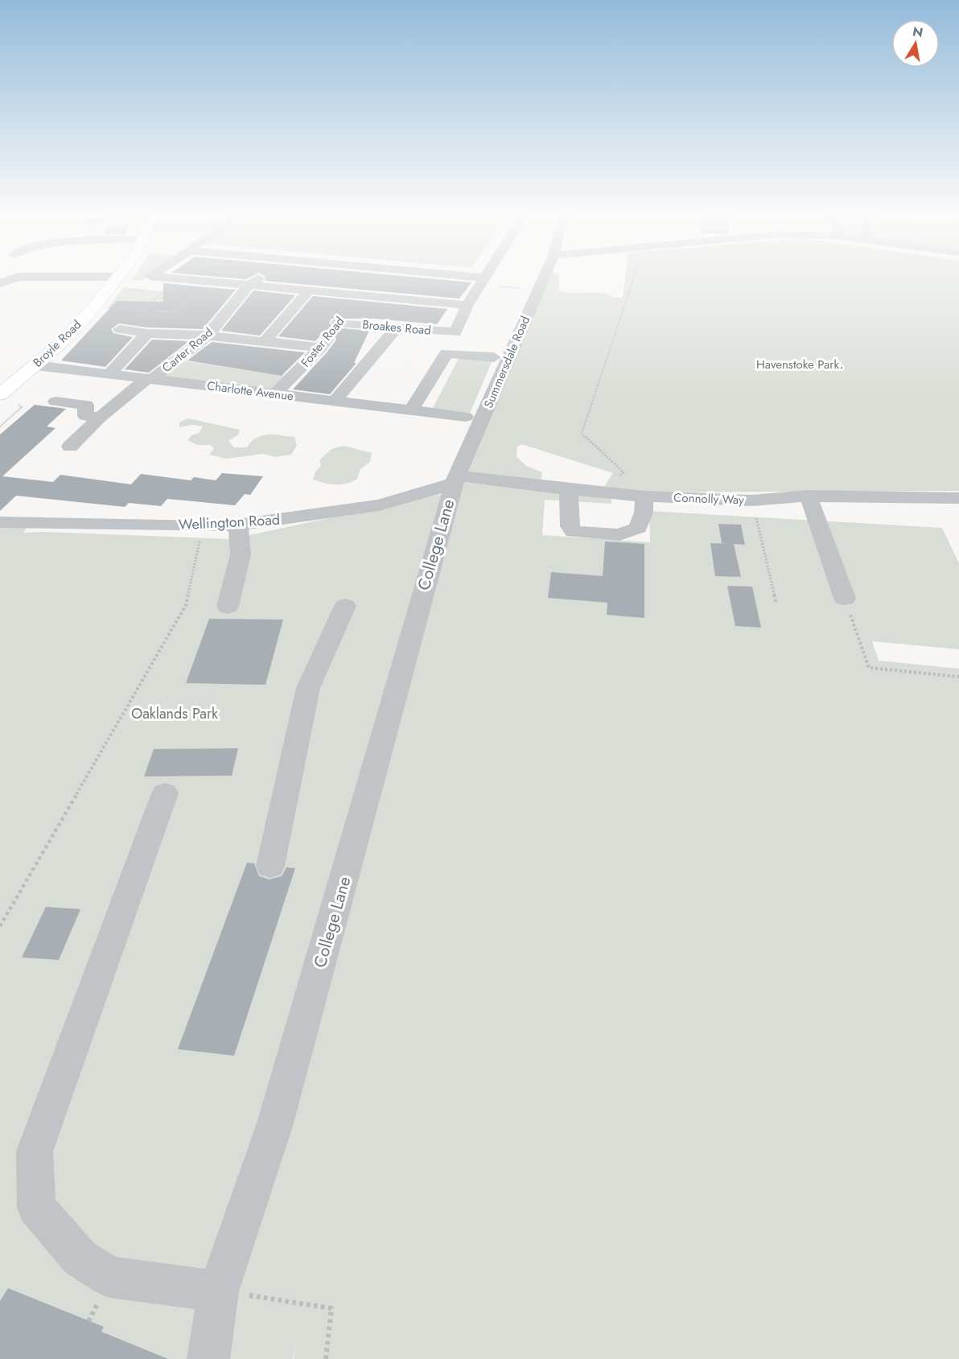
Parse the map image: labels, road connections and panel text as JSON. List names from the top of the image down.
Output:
{
  "streets": {
    "main road": ["Broyle Road"],
    "street": [
      "Broakes Road",
      "Foster Road",
      "Carter Road",
      "Summersdale Road",
      "Charlotte Avenue",
      "Connolly Way",
      "Wellington Road",
      "College Lane"
    ]
  },
  "crossings": [
    ["Broakes Road", "Foster Road"],
    ["Foster Road", "Charlotte Avenue"],
    ["Broyle Road", "Charlotte Avenue"],
    ["Carter Road", "Charlotte Avenue"],
    ["Summersdale Road", "Connolly Way"],
    ["Summersdale Road", "Wellington Road"],
    ["Summersdale Road", "College Lane"],
    ["Connolly Way", "Wellington Road"],
    ["Connolly Way", "College Lane"],
    ["Wellington Road", "College Lane"]
  ],
  "parks": ["Havenstoke Park.", "Oaklands Park"],
  "north": "top"
}
